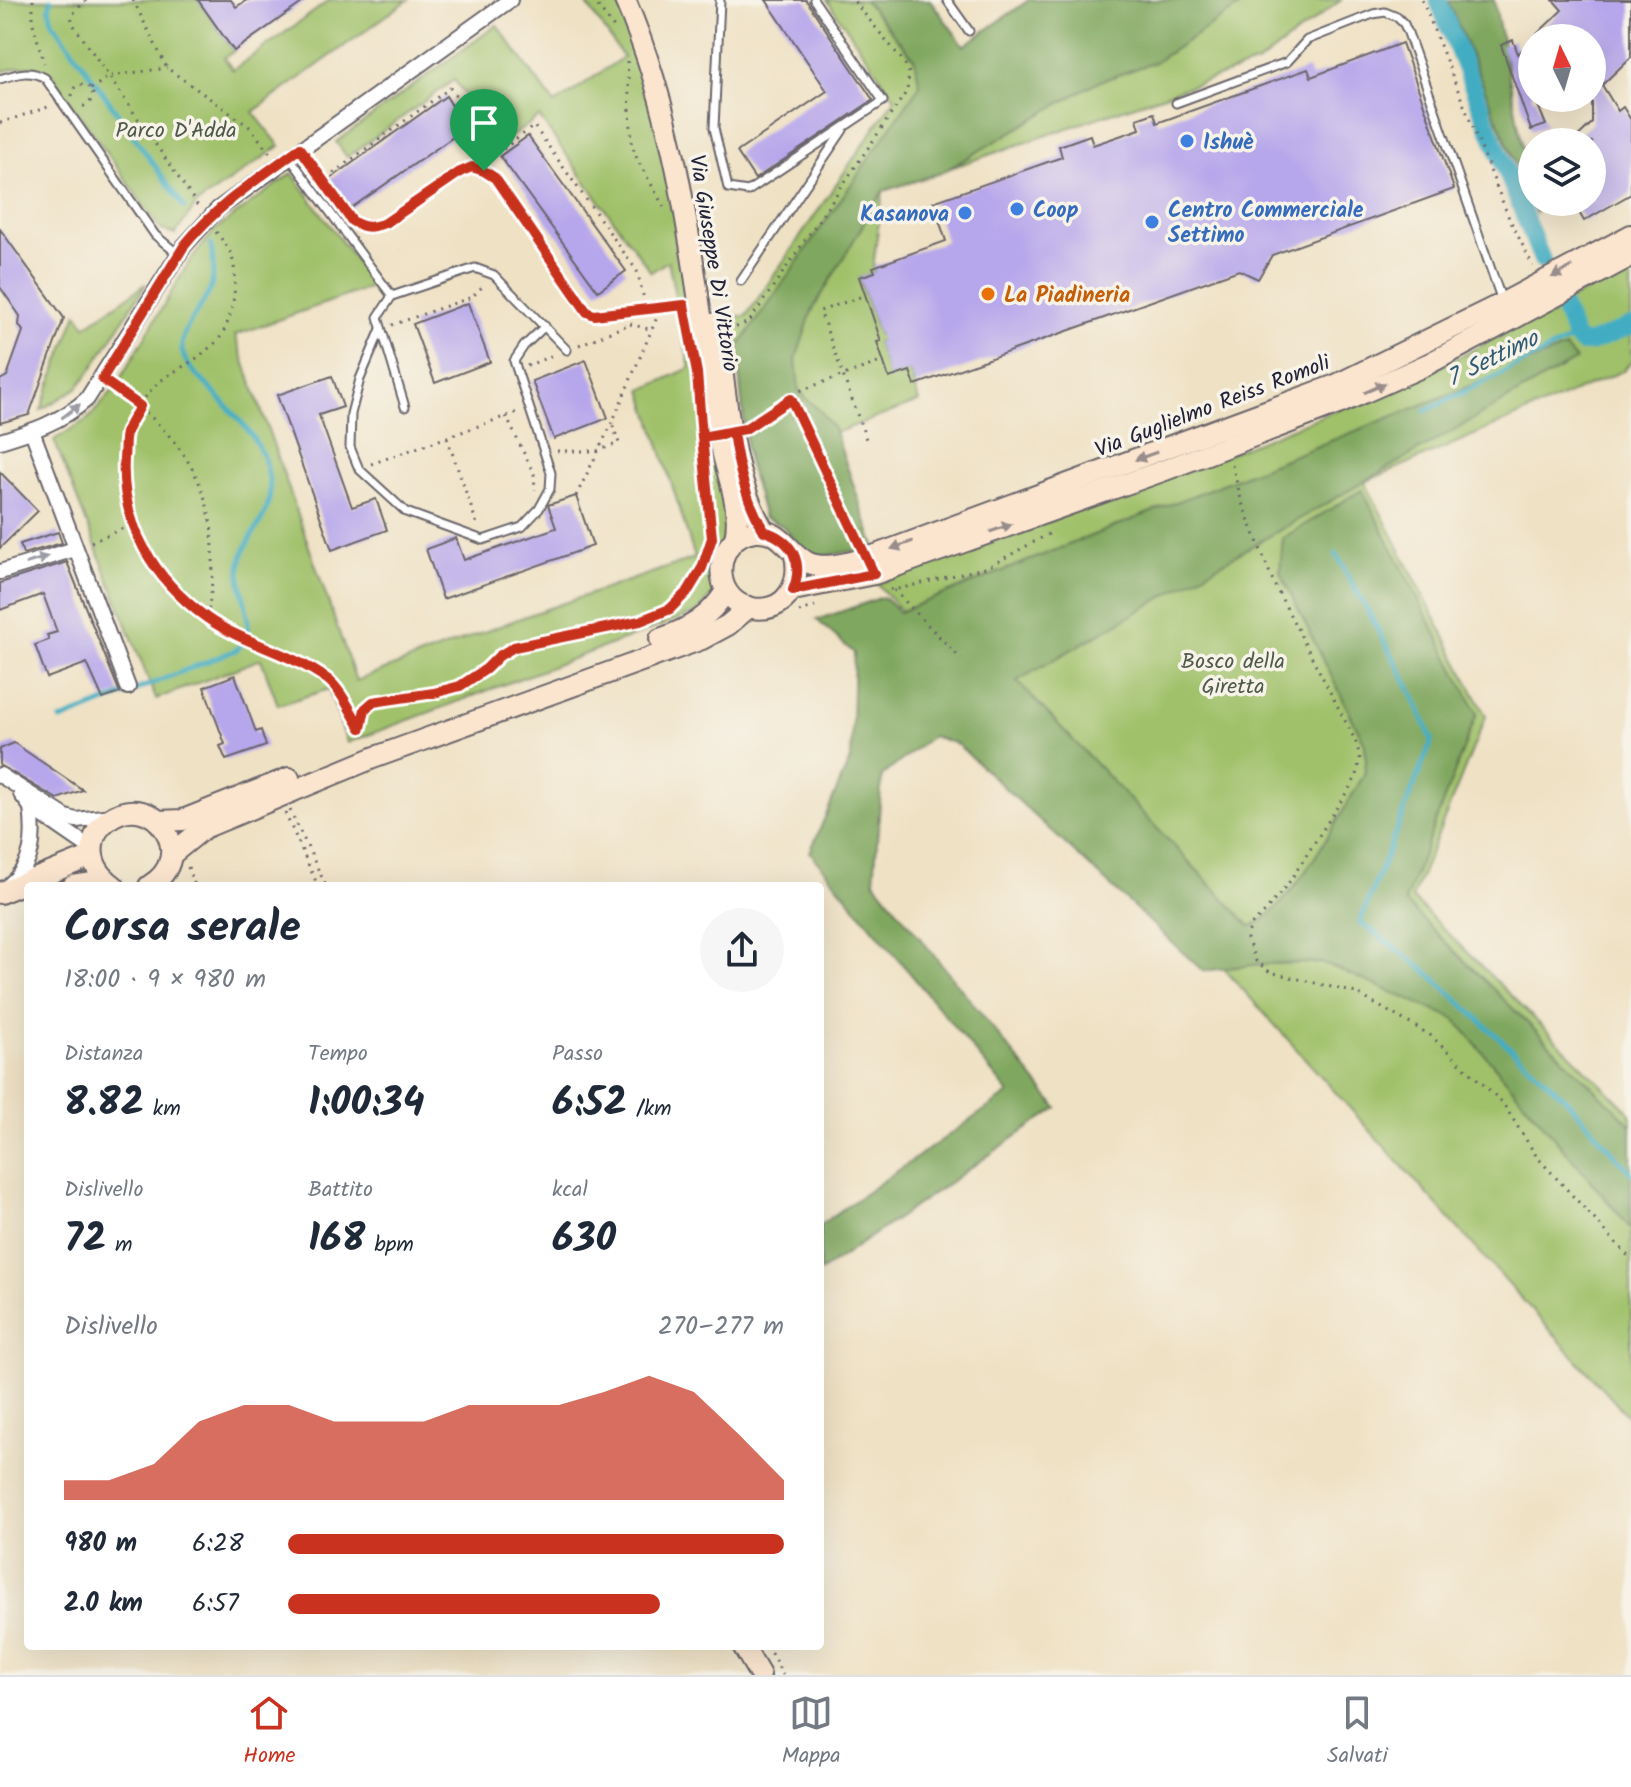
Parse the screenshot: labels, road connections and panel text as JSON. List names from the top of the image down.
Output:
{
  "streets": {
    "street": ["Via Giuseppe Di Vittorio", "Via Guglielmo Reiss Romoli"]
  },
  "crossings": [
    ["Via Giuseppe Di Vittorio", "Via Guglielmo Reiss Romoli"]
  ],
  "water": ["7 Settimo"],
  "parks": ["Parco D'Adda", "Bosco della Giretta"],
  "places": [
    "Ishuè",
    "Coop",
    "Kasanova",
    "Centro Commerciale Settimo",
    "La Piadineria"
  ],
  "north": "top",
  "page": {
    "heading": ["Corsa serale", "18:00 · 9 × 980 m"],
    "stats": [
      ["Distanza", "8.82 km"],
      ["Tempo", "1:00:34"],
      ["Passo", "6:52 /km"],
      ["Dislivello", "72 m"],
      ["Battito", "168 bpm"],
      ["kcal", "630"]
    ],
    "chart": ["Dislivello", "270–277 m"],
    "list": [
      {
        "name": "980 m",
        "note": "6:28"
      },
      {
        "name": "2.0 km",
        "note": "6:57"
      }
    ],
    "tabs": ["Home", "Mappa", "Salvati"]
  }
}
